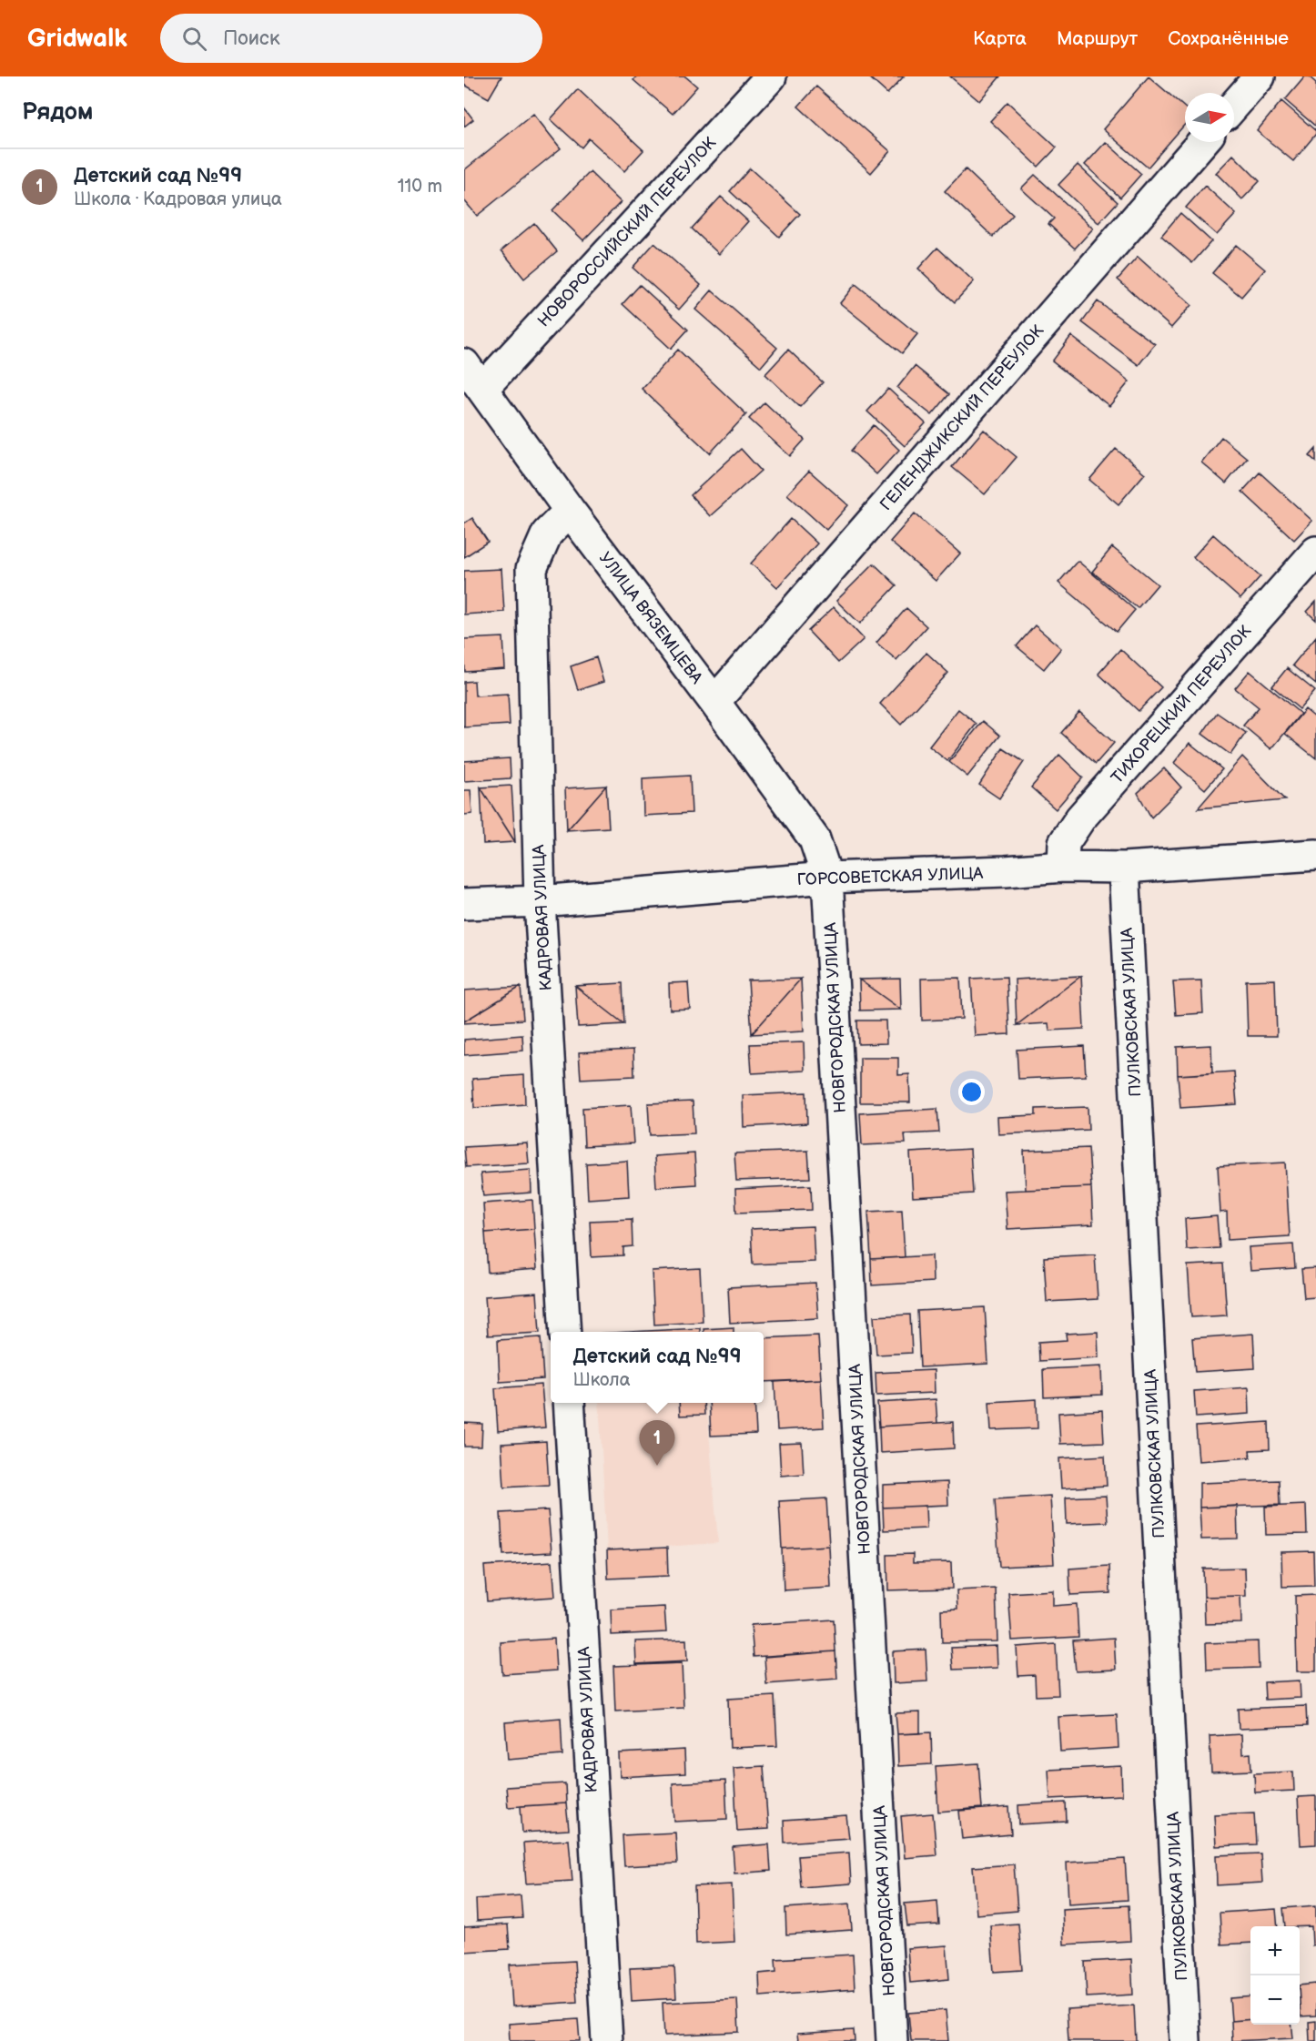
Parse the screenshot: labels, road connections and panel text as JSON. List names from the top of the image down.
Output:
{
  "streets": {
    "street": [
      "НОВОРОССИЙСКИЙ ПЕРЕУЛОК",
      "ГЕЛЕНДЖИКСКИЙ ПЕРЕУЛОК",
      "УЛИЦА ВЯЗЕМЦЕВА",
      "ТИХОРЕЦКИЙ ПЕРЕУЛОК",
      "ГОРСОВЕТСКАЯ УЛИЦА",
      "КАДРОВАЯ УЛИЦА",
      "ПУЛКОВСКАЯ УЛИЦА",
      "НОВГОРОДСКАЯ УЛИЦА"
    ]
  },
  "crossings": [
    ["НОВОРОССИЙСКИЙ ПЕРЕУЛОК", "УЛИЦА ВЯЗЕМЦЕВА"],
    ["ГЕЛЕНДЖИКСКИЙ ПЕРЕУЛОК", "УЛИЦА ВЯЗЕМЦЕВА"],
    ["УЛИЦА ВЯЗЕМЦЕВА", "ГОРСОВЕТСКАЯ УЛИЦА"],
    ["УЛИЦА ВЯЗЕМЦЕВА", "КАДРОВАЯ УЛИЦА"],
    ["УЛИЦА ВЯЗЕМЦЕВА", "НОВГОРОДСКАЯ УЛИЦА"],
    ["ТИХОРЕЦКИЙ ПЕРЕУЛОК", "ГОРСОВЕТСКАЯ УЛИЦА"],
    ["ГОРСОВЕТСКАЯ УЛИЦА", "КАДРОВАЯ УЛИЦА"],
    ["ГОРСОВЕТСКАЯ УЛИЦА", "ПУЛКОВСКАЯ УЛИЦА"],
    ["ГОРСОВЕТСКАЯ УЛИЦА", "НОВГОРОДСКАЯ УЛИЦА"]
  ],
  "north": "right",
  "page": {
    "header": "Gridwalk",
    "search": "Поиск",
    "nav": ["Карта", "Маршрут", "Сохранённые"],
    "heading": "Рядом",
    "list": [
      {
        "mark": "1",
        "name": "Детский сад №99",
        "note": "Школа · Кадровая улица",
        "value": "110 m"
      }
    ],
    "popup": ["Детский сад №99", "Школа"],
    "pins": "1",
    "map_buttons": ["+", "−"]
  }
}
